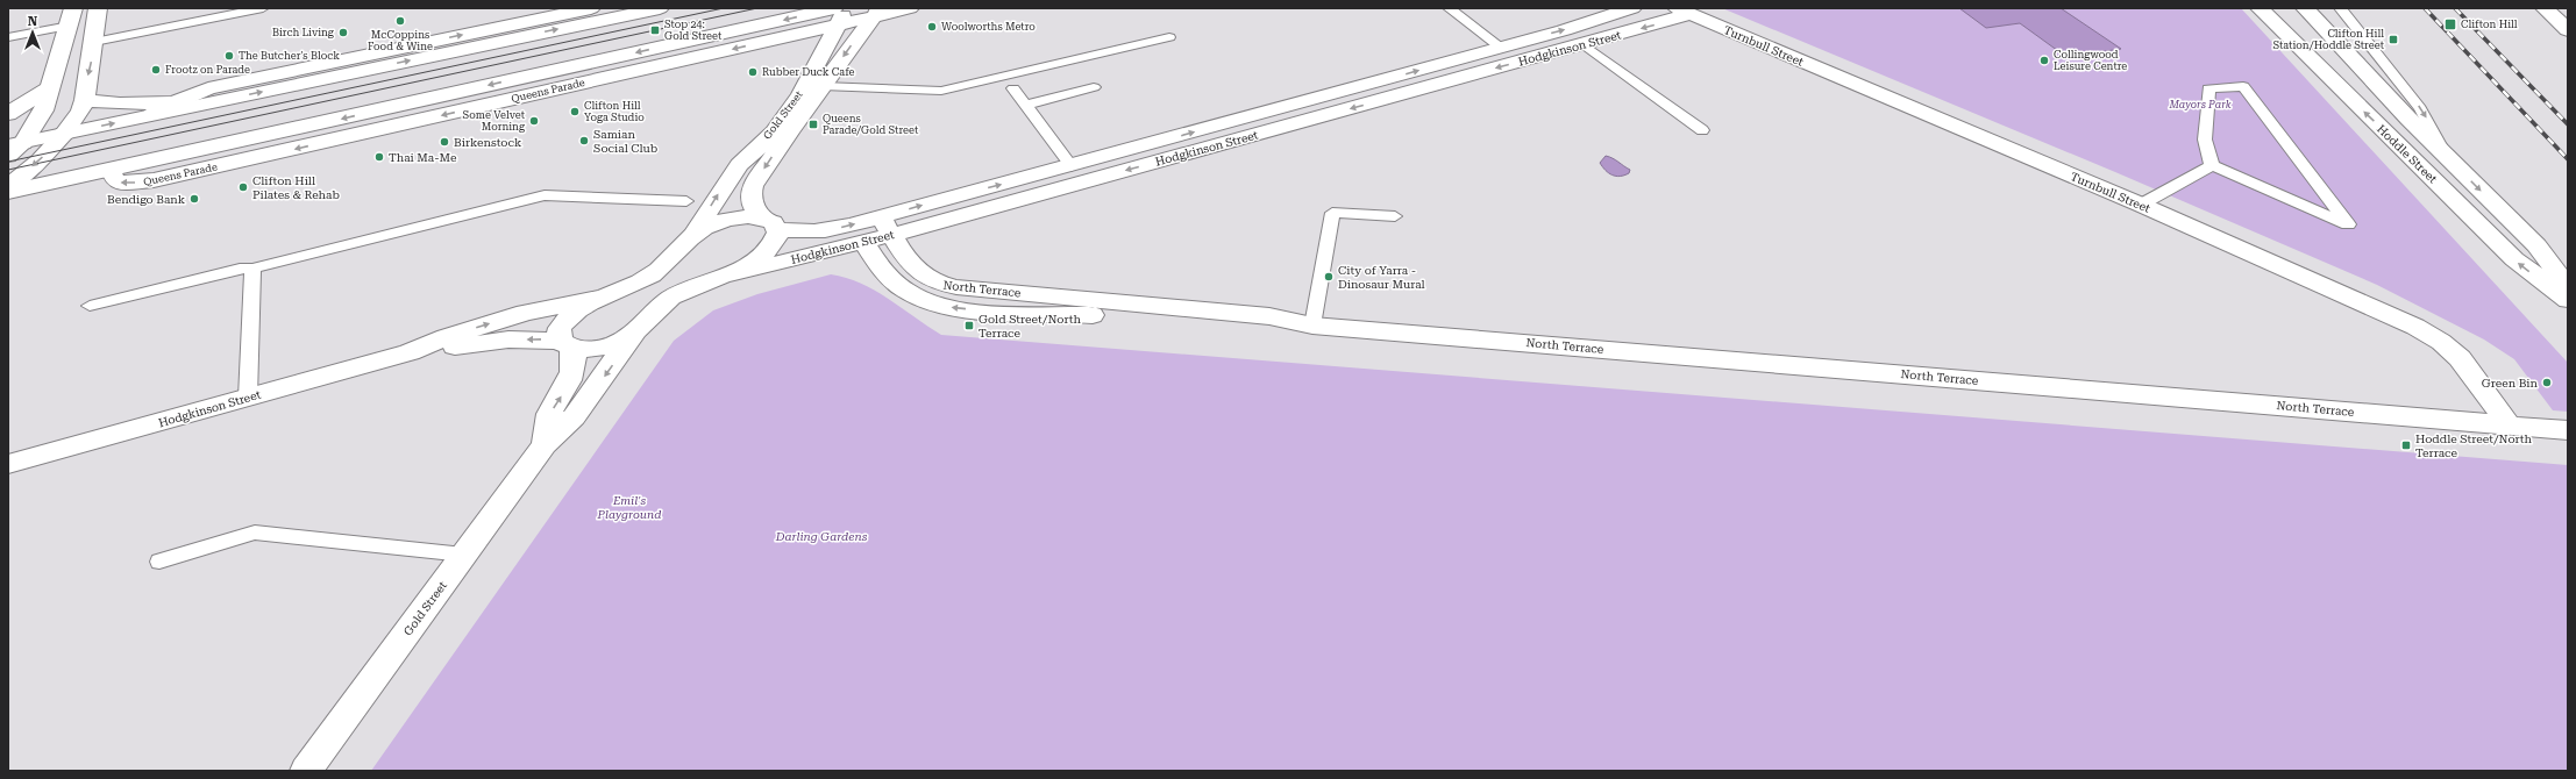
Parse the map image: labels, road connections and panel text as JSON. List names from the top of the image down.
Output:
{
  "streets": {
    "street": [
      "Turnbull Street",
      "Hodgkinson Street",
      "Queens Parade",
      "Gold Street",
      "Hoddle Street",
      "North Terrace"
    ]
  },
  "crossings": [
    ["Turnbull Street", "Hodgkinson Street"],
    ["Turnbull Street", "North Terrace"],
    ["Hodgkinson Street", "Gold Street"],
    ["Hodgkinson Street", "North Terrace"],
    ["Queens Parade", "Gold Street"]
  ],
  "parks": ["Mayors Park", "Emil's Playground", "Darling Gardens"],
  "places": {
    "other": [
      "McCoppins Food & Wine",
      "Woolworths Metro",
      "Birch Living",
      "The Butcher's Block",
      "Collingwood Leisure Centre",
      "Frootz on Parade",
      "Rubber Duck Cafe",
      "Clifton Hill Yoga Studio",
      "Some Velvet Morning",
      "Samian Social Club",
      "Birkenstock",
      "Thai Ma-Me",
      "Clifton Hill Pilates & Rehab",
      "Bendigo Bank",
      "City of Yarra - Dinosaur Mural",
      "Green Bin"
    ],
    "transit": [
      "Clifton Hill",
      "Stop 24: Gold Street",
      "Clifton Hill Station/Hoddle Street",
      "Queens Parade/Gold Street",
      "Gold Street/North Terrace",
      "Hoddle Street/North Terrace"
    ]
  },
  "north": "top"
}
